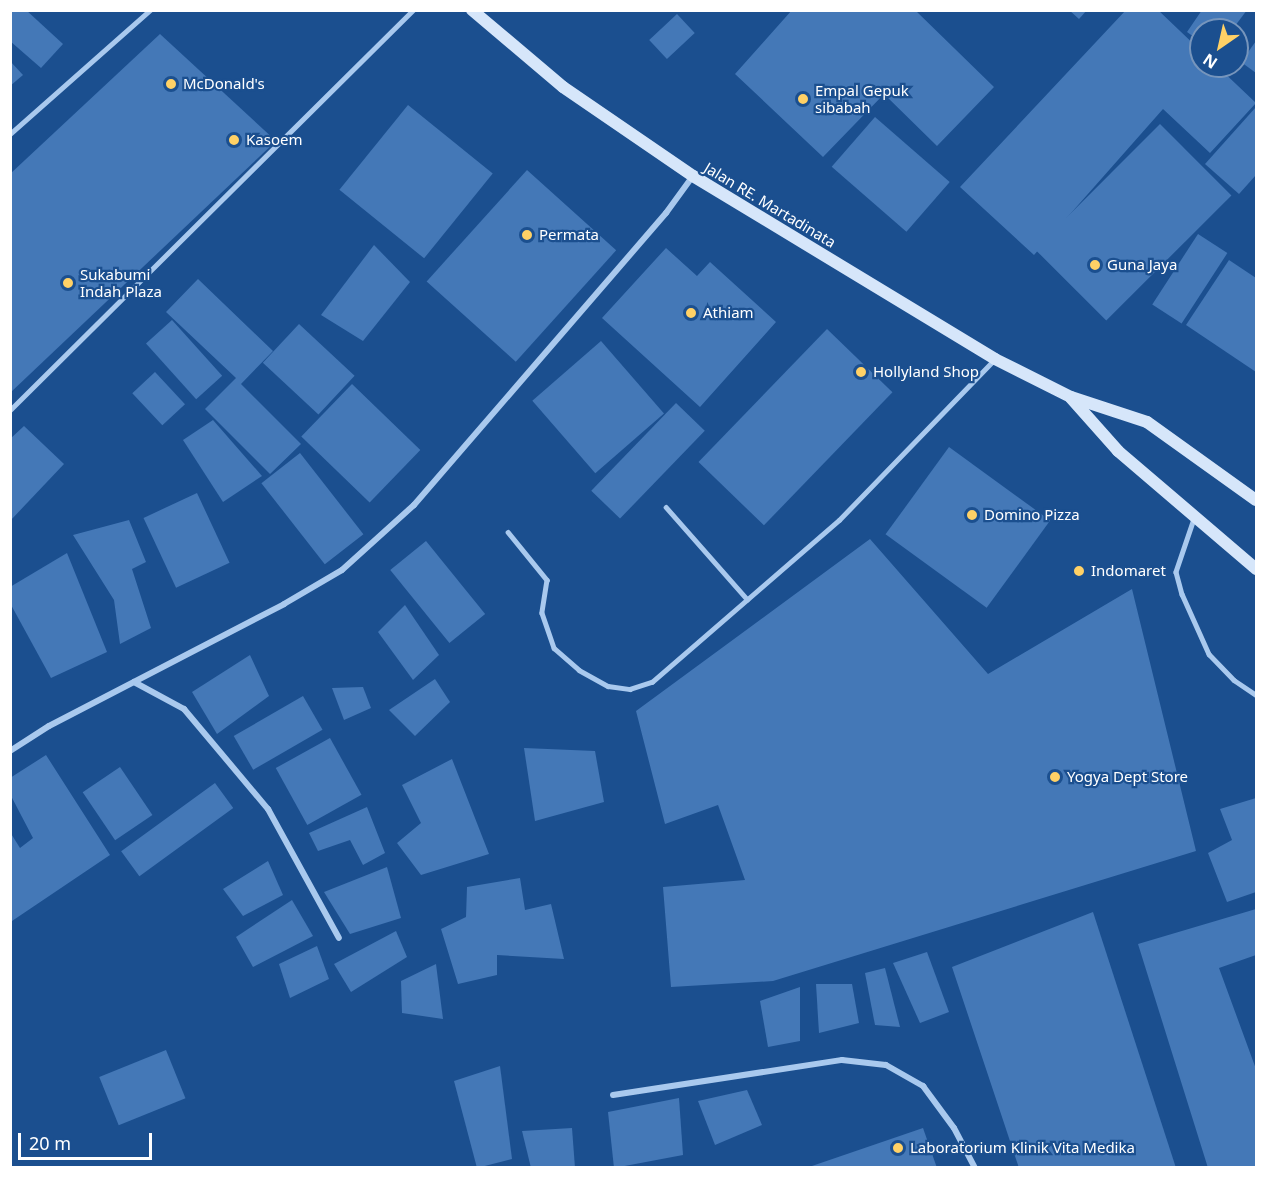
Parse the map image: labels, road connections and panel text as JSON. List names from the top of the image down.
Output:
{
  "streets": {
    "main road": ["Jalan RE. Martadinata"]
  },
  "places": [
    "McDonald's",
    "Empal Gepuk sibabah",
    "Kasoem",
    "Permata",
    "Guna Jaya",
    "Sukabumi Indah Plaza",
    "Athiam",
    "Hollyland Shop",
    "Domino Pizza",
    "Indomaret",
    "Yogya Dept Store",
    "Laboratorium Klinik Vita Medika"
  ],
  "scale_bar": "20 m",
  "north": "bottom left"
}
